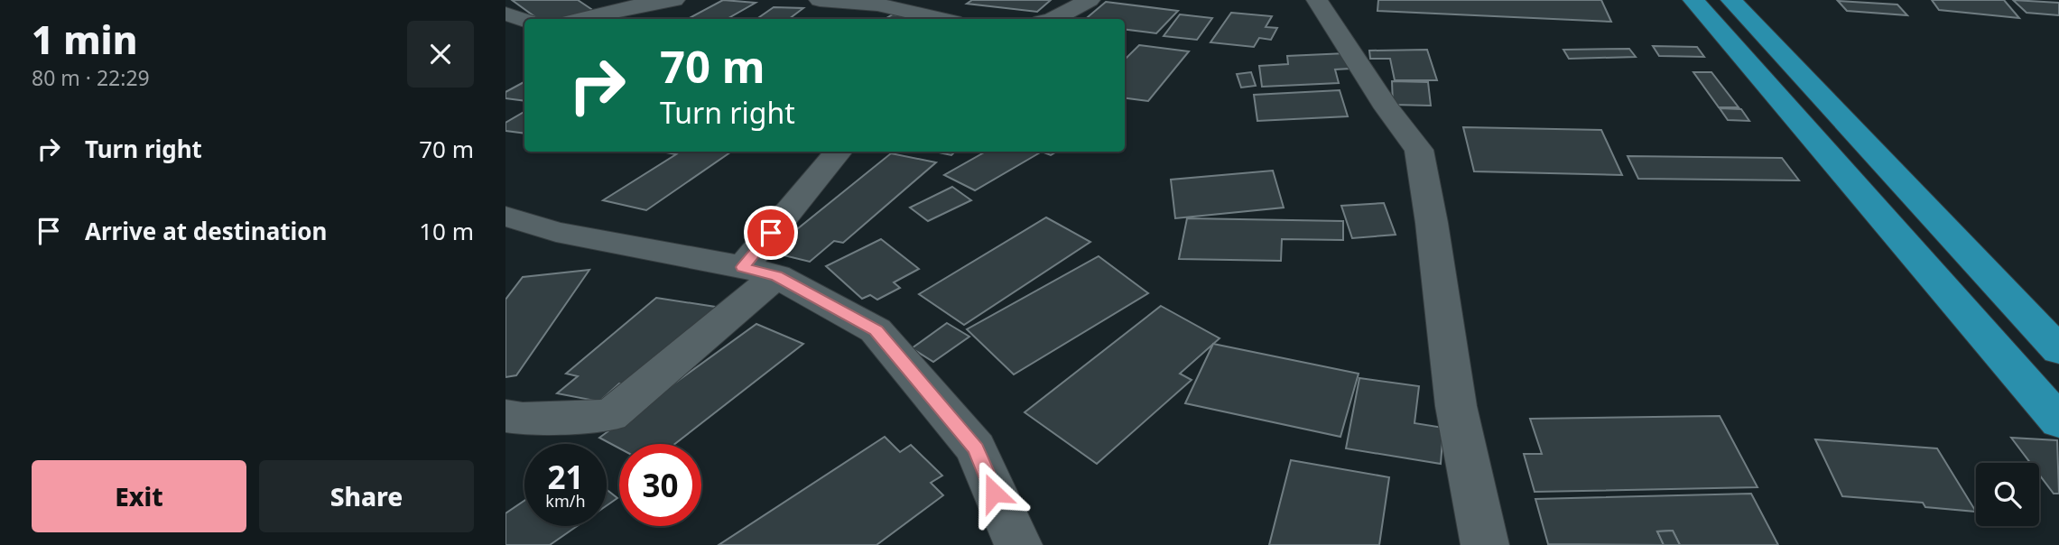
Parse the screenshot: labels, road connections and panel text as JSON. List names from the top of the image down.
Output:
{
  "page": {
    "heading": ["1 min", "80 m · 22:29"],
    "turn": ["70 m", "Turn right"],
    "list": [
      {
        "name": "Turn right",
        "value": "70 m"
      },
      {
        "name": "Arrive at destination",
        "value": "10 m"
      }
    ],
    "speed": "21 km/h",
    "limit": "30",
    "buttons": ["Exit", "Share"]
  }
}
